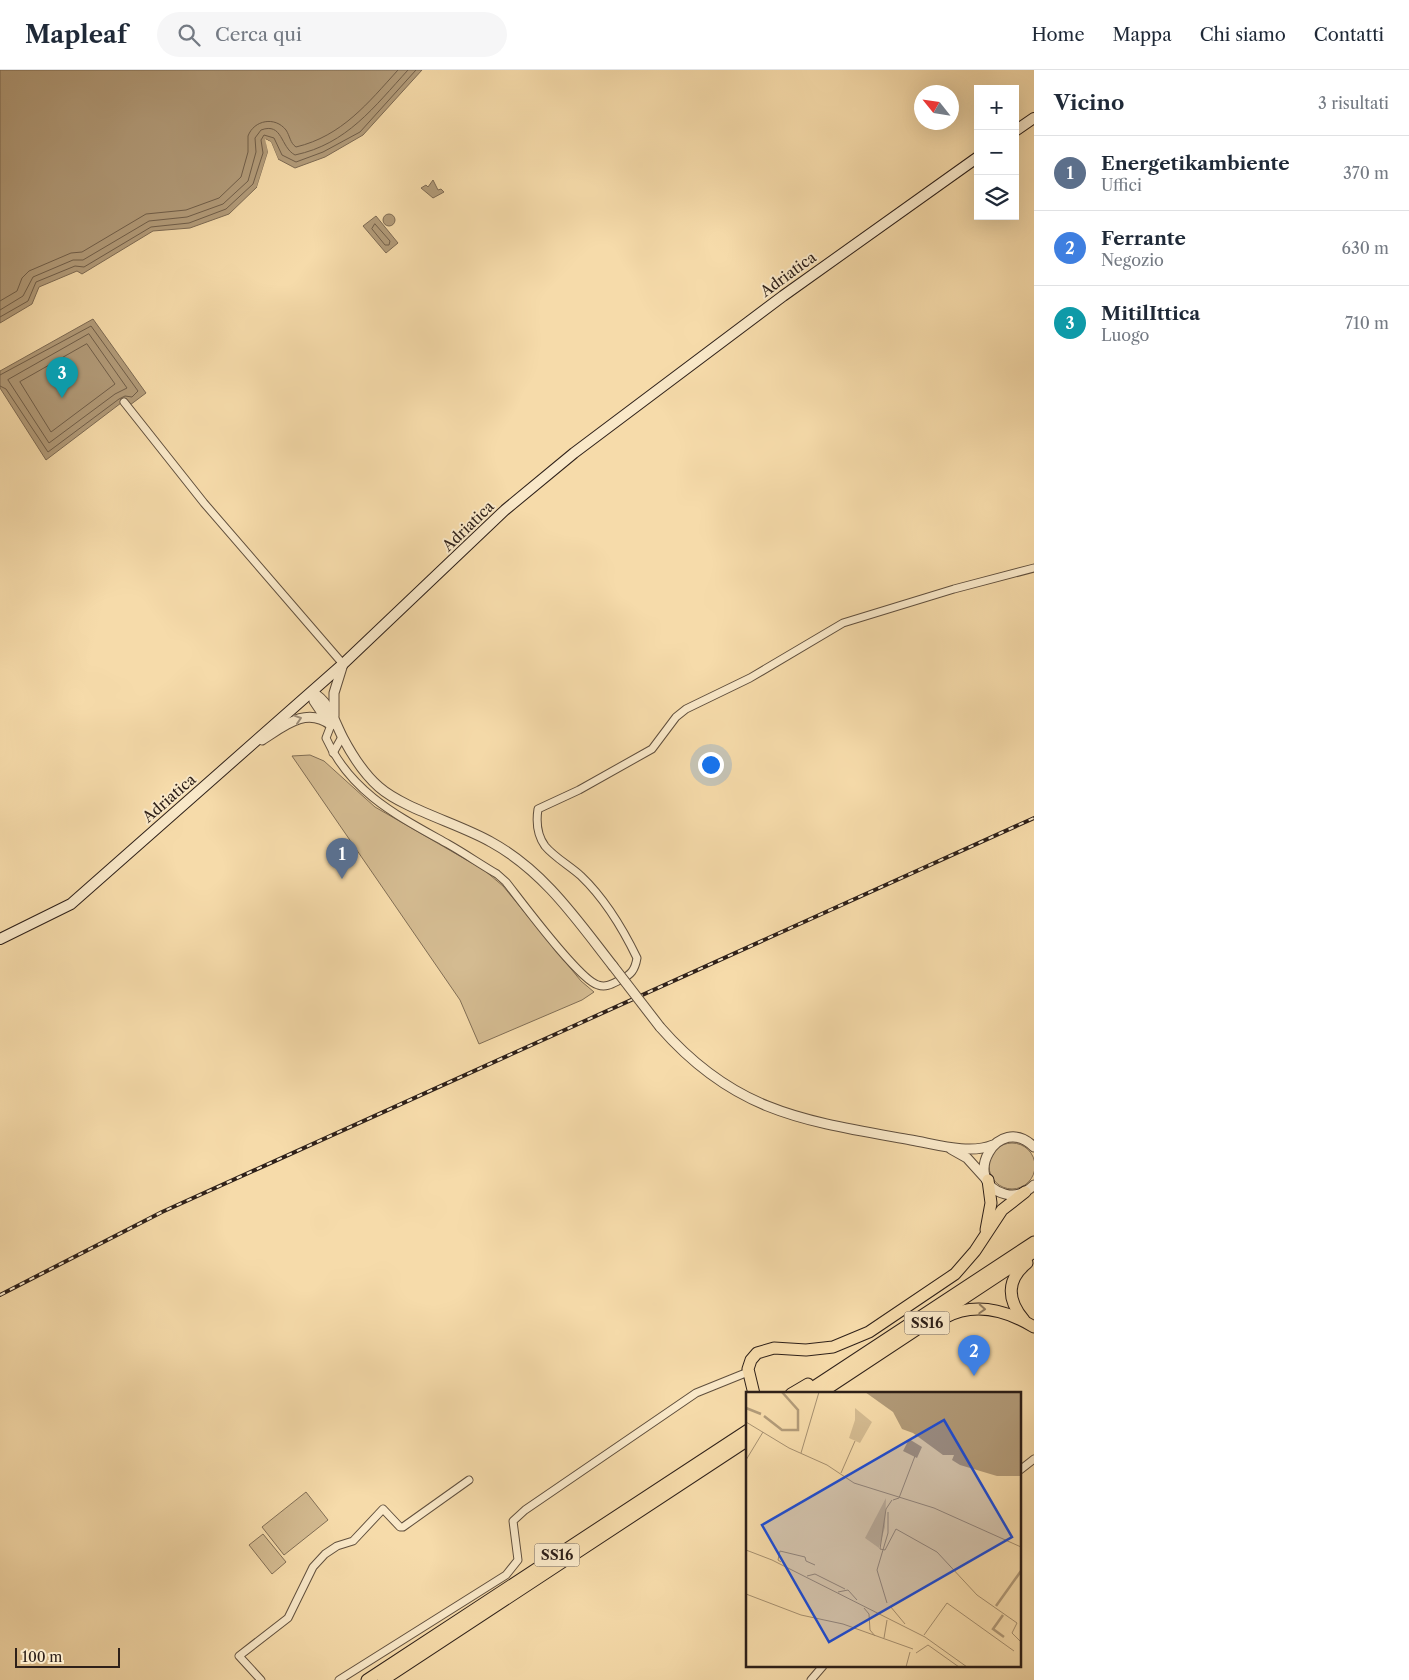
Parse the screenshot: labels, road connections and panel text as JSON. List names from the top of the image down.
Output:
{
  "streets": {
    "highway": ["SS16"],
    "main road": ["Adriatica"]
  },
  "scale_bar": "100 m",
  "north": "top left",
  "page": {
    "header": "Mapleaf",
    "search": "Cerca qui",
    "nav": [
      "Home",
      "Mappa",
      "Chi siamo",
      "Contatti"
    ],
    "heading": ["Vicino", "3 risultati"],
    "map_buttons": ["+", "−"],
    "list": [
      {
        "mark": "1",
        "name": "Energetikambiente",
        "note": "Uffici",
        "value": "370 m"
      },
      {
        "mark": "2",
        "name": "Ferrante",
        "note": "Negozio",
        "value": "630 m"
      },
      {
        "mark": "3",
        "name": "MitilIttica",
        "note": "Luogo",
        "value": "710 m"
      }
    ],
    "pins": ["3", "1", "2"],
    "scale": "100 m"
  }
}
